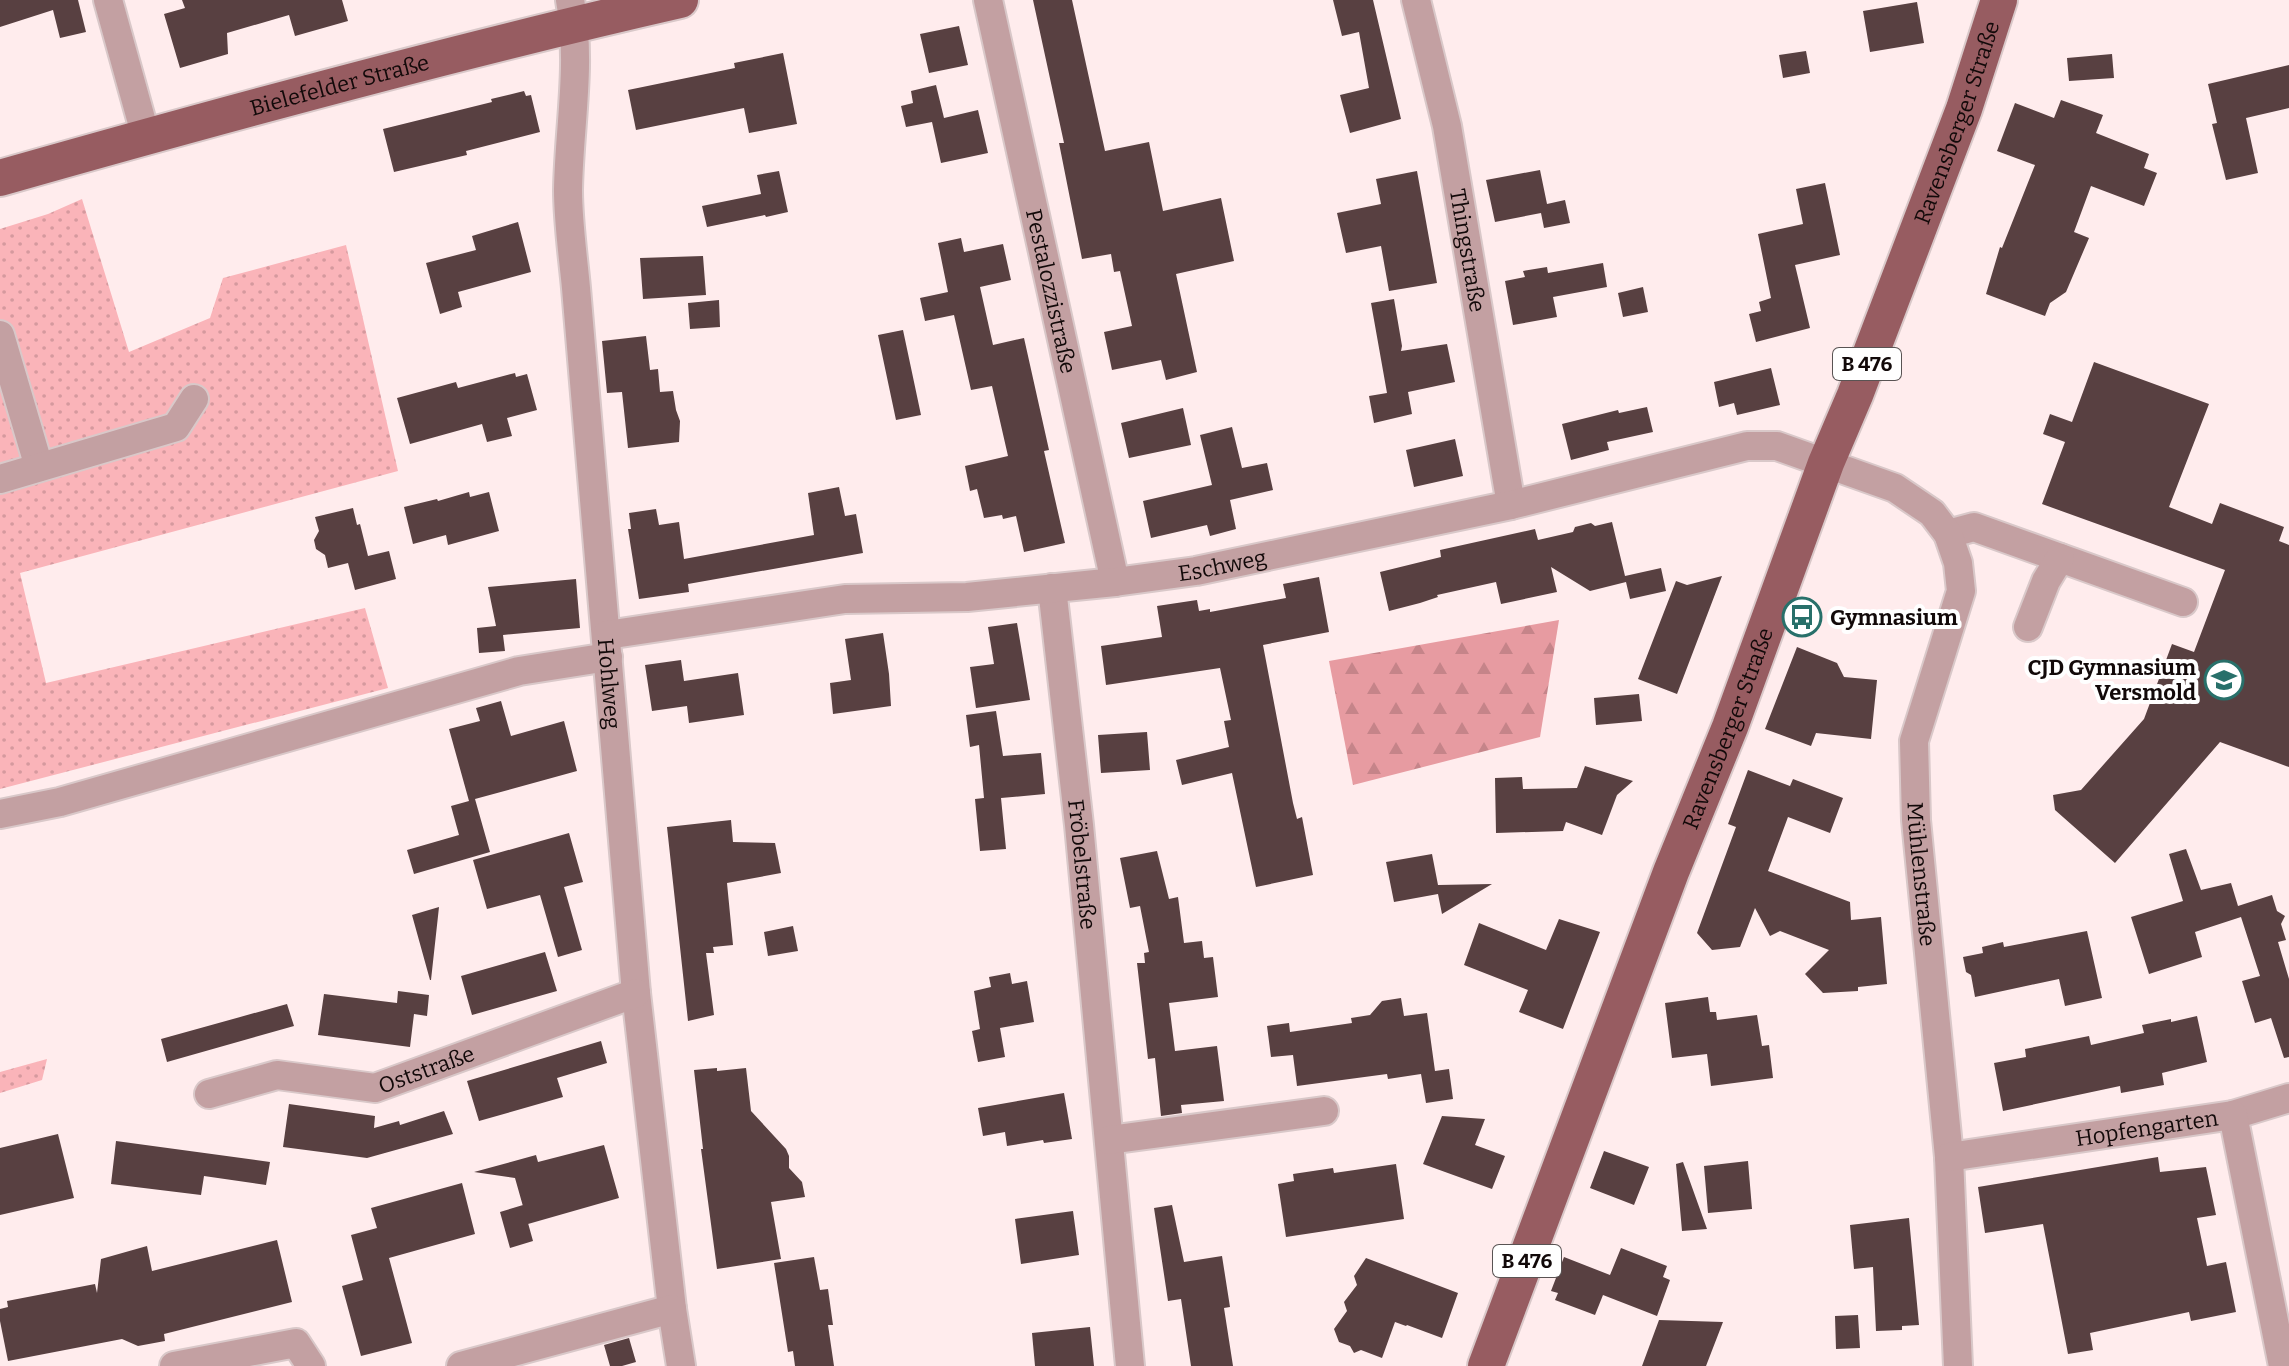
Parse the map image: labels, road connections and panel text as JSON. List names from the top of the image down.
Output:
{
  "streets": {
    "main road": ["Bielefelder Straße", "Ravensberger Straße", "B 476"],
    "street": [
      "Thingstraße",
      "Pestalozzistraße",
      "Eschweg",
      "Hohlweg",
      "Fröbelstraße",
      "Mühlenstraße",
      "Oststraße",
      "Hopfengarten"
    ]
  },
  "crossings": [
    ["Bielefelder Straße", "Hohlweg"],
    ["Ravensberger Straße", "Eschweg"],
    ["Ravensberger Straße", "Mühlenstraße"],
    ["Thingstraße", "Eschweg"],
    ["Pestalozzistraße", "Eschweg"],
    ["Eschweg", "Hohlweg"],
    ["Eschweg", "Fröbelstraße"],
    ["Eschweg", "Mühlenstraße"],
    ["Hohlweg", "Oststraße"],
    ["Mühlenstraße", "Hopfengarten"]
  ],
  "places": {
    "bus stop": ["Gymnasium"],
    "school or university": ["CJD Gymnasium Versmold"]
  }
}
